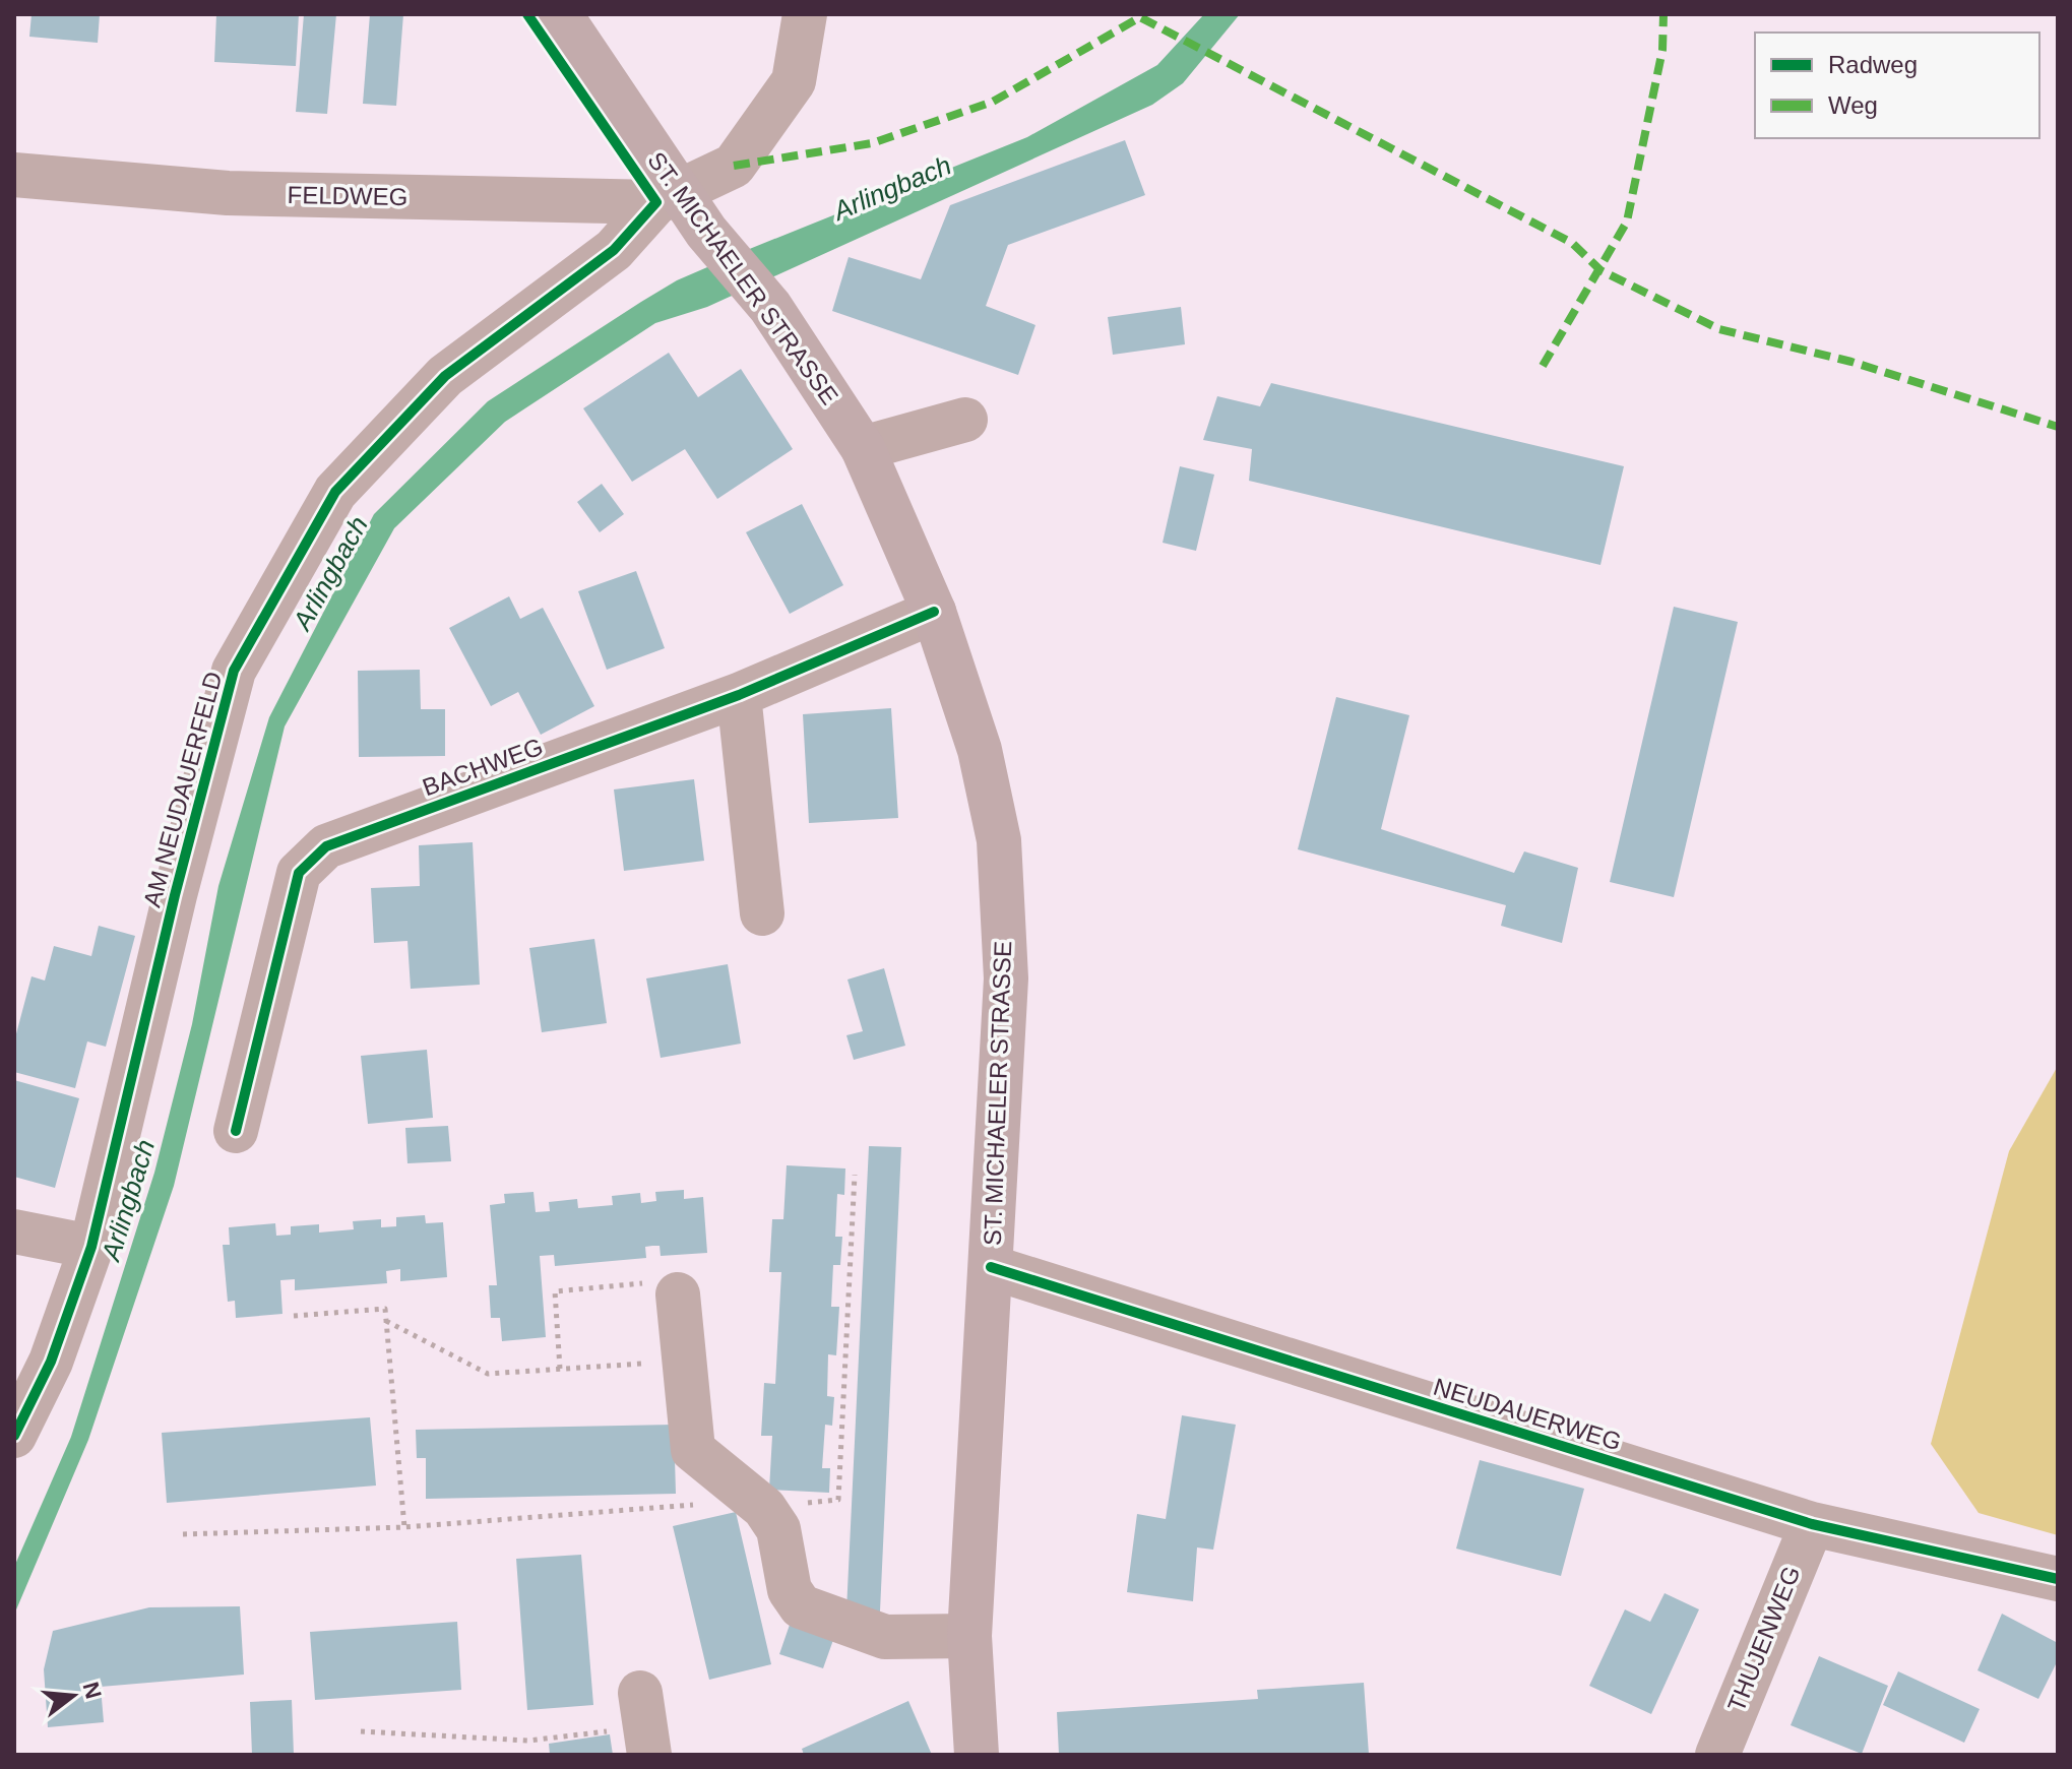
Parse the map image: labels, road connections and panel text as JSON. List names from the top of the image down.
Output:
{
  "streets": {
    "main road": ["ST. MICHAELER STRASSE"],
    "street": [
      "FELDWEG",
      "BACHWEG",
      "AM NEUDAUERFELD",
      "NEUDAUERWEG",
      "THUJENWEG"
    ]
  },
  "crossings": [
    ["FELDWEG", "ST. MICHAELER STRASSE"],
    ["FELDWEG", "AM NEUDAUERFELD"],
    ["ST. MICHAELER STRASSE", "BACHWEG"],
    ["ST. MICHAELER STRASSE", "AM NEUDAUERFELD"],
    ["ST. MICHAELER STRASSE", "NEUDAUERWEG"],
    ["NEUDAUERWEG", "THUJENWEG"]
  ],
  "water": ["Arlingbach"],
  "legend": ["Radweg", "Weg"],
  "north": "right"
}
